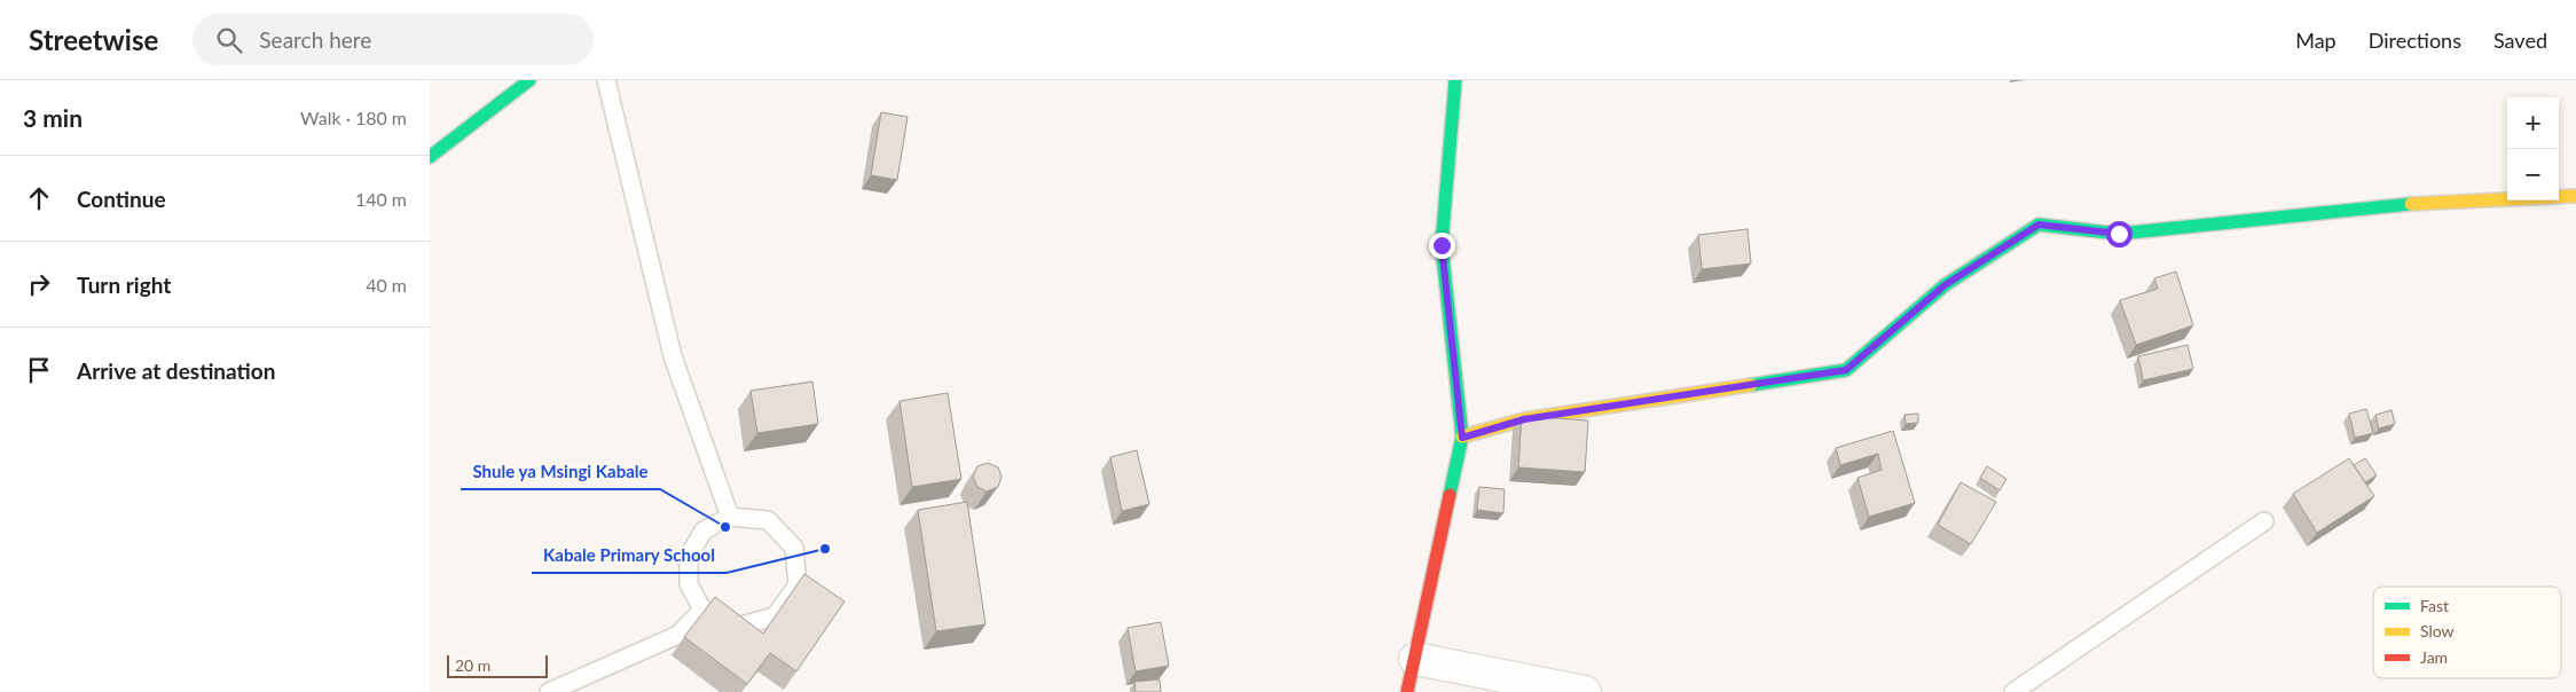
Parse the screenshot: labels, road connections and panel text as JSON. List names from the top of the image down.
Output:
{
  "places": ["Shule ya Msingi Kabale", "Kabale Primary School"],
  "legend": ["Fast", "Slow", "Jam"],
  "scale_bar": "20 m",
  "page": {
    "header": "Streetwise",
    "search": "Search here",
    "nav": ["Map", "Directions", "Saved"],
    "heading": ["3 min", "Walk · 180 m"],
    "map_buttons": ["+", "−"],
    "list": [
      ["Continue", "140 m"],
      ["Turn right", "40 m"],
      "Arrive at destination"
    ],
    "scale": "20 m"
  }
}
